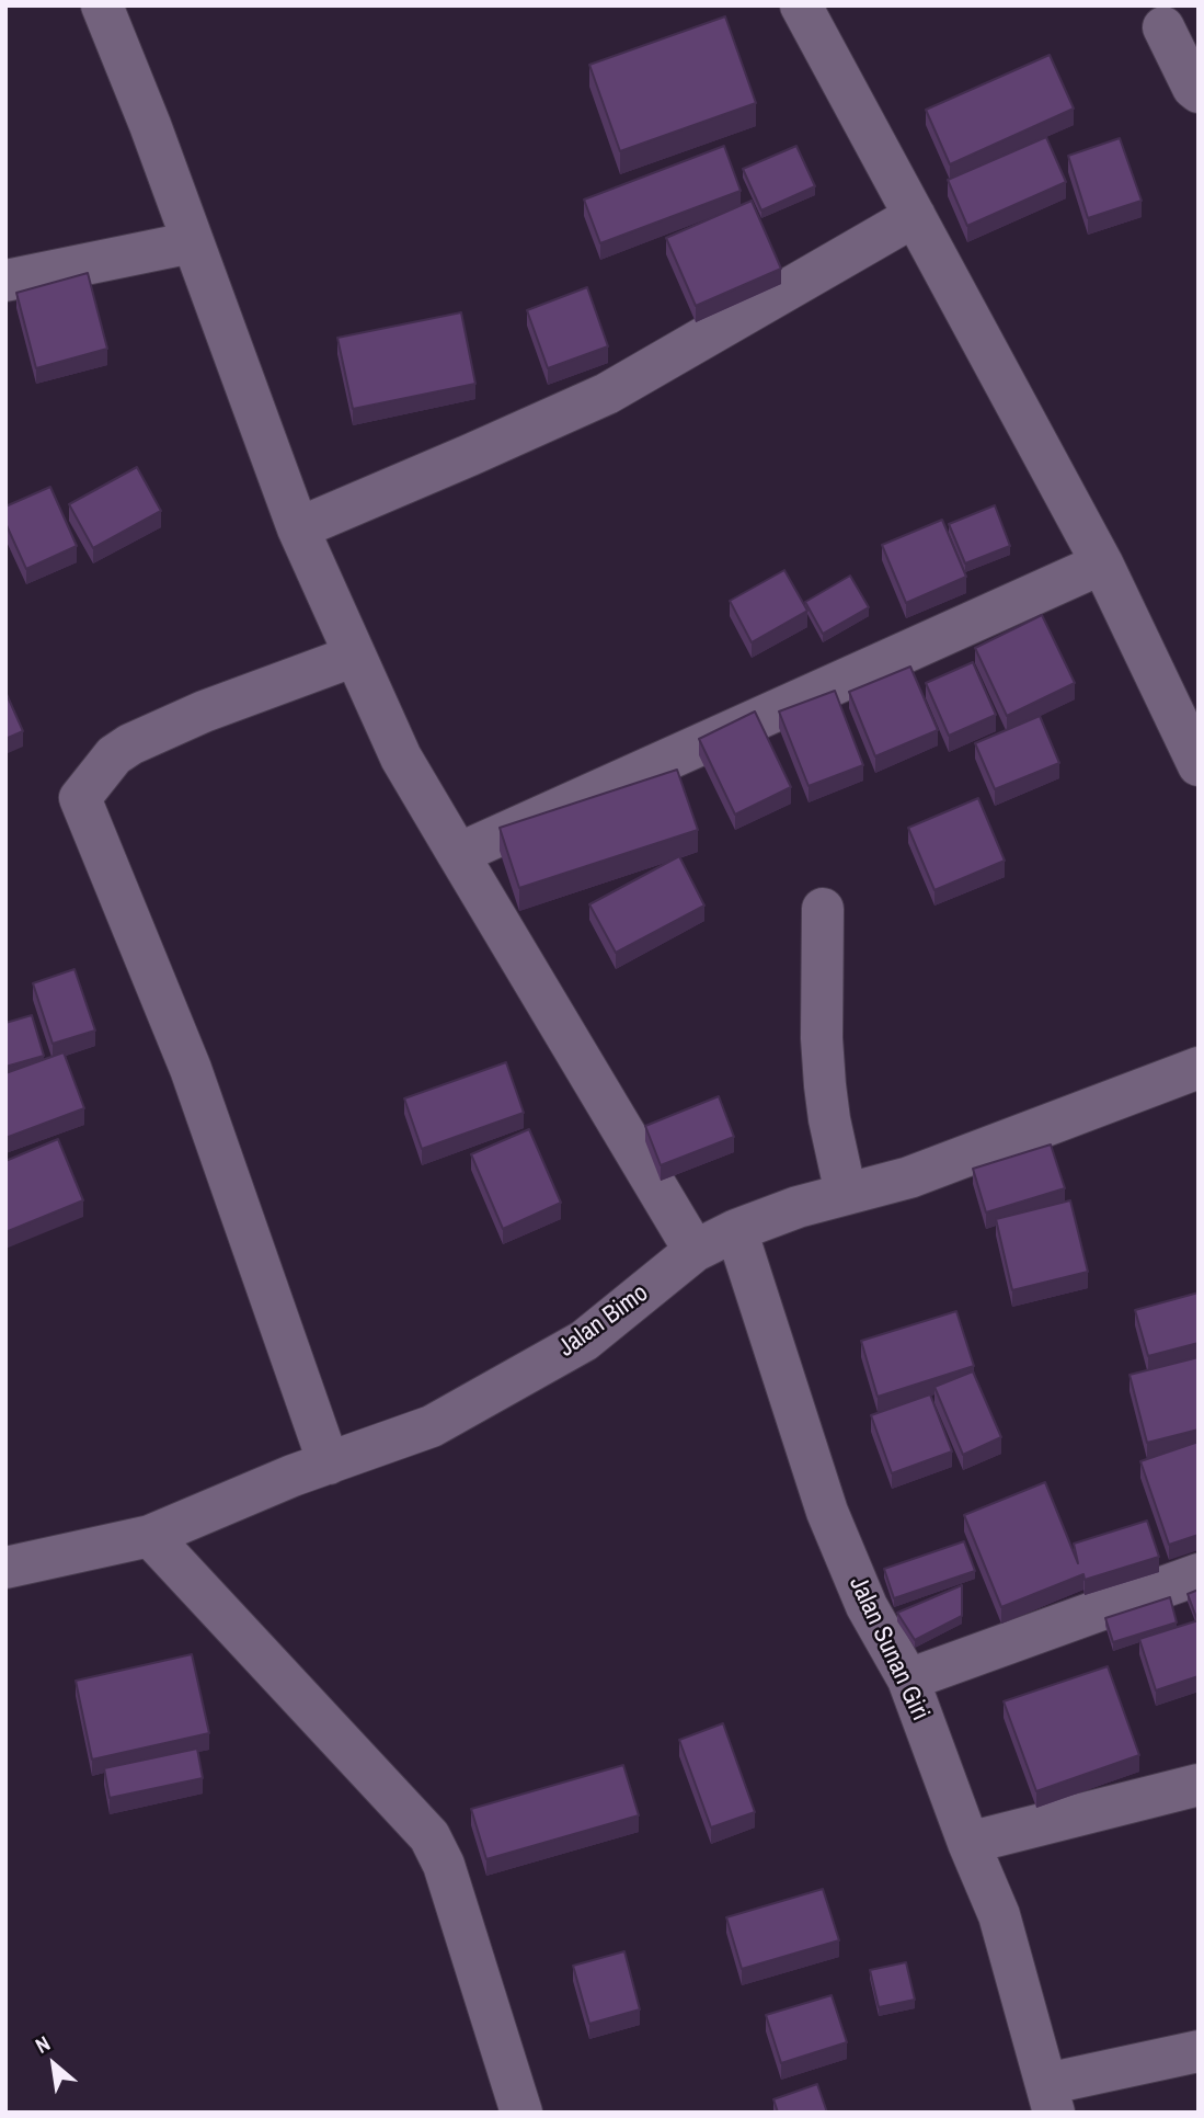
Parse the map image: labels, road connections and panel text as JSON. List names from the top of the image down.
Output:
{
  "streets": {
    "street": ["Jalan Bimo", "Jalan Sunan Giri"]
  },
  "crossings": [
    ["Jalan Bimo", "Jalan Sunan Giri"]
  ],
  "north": "top left"
}
